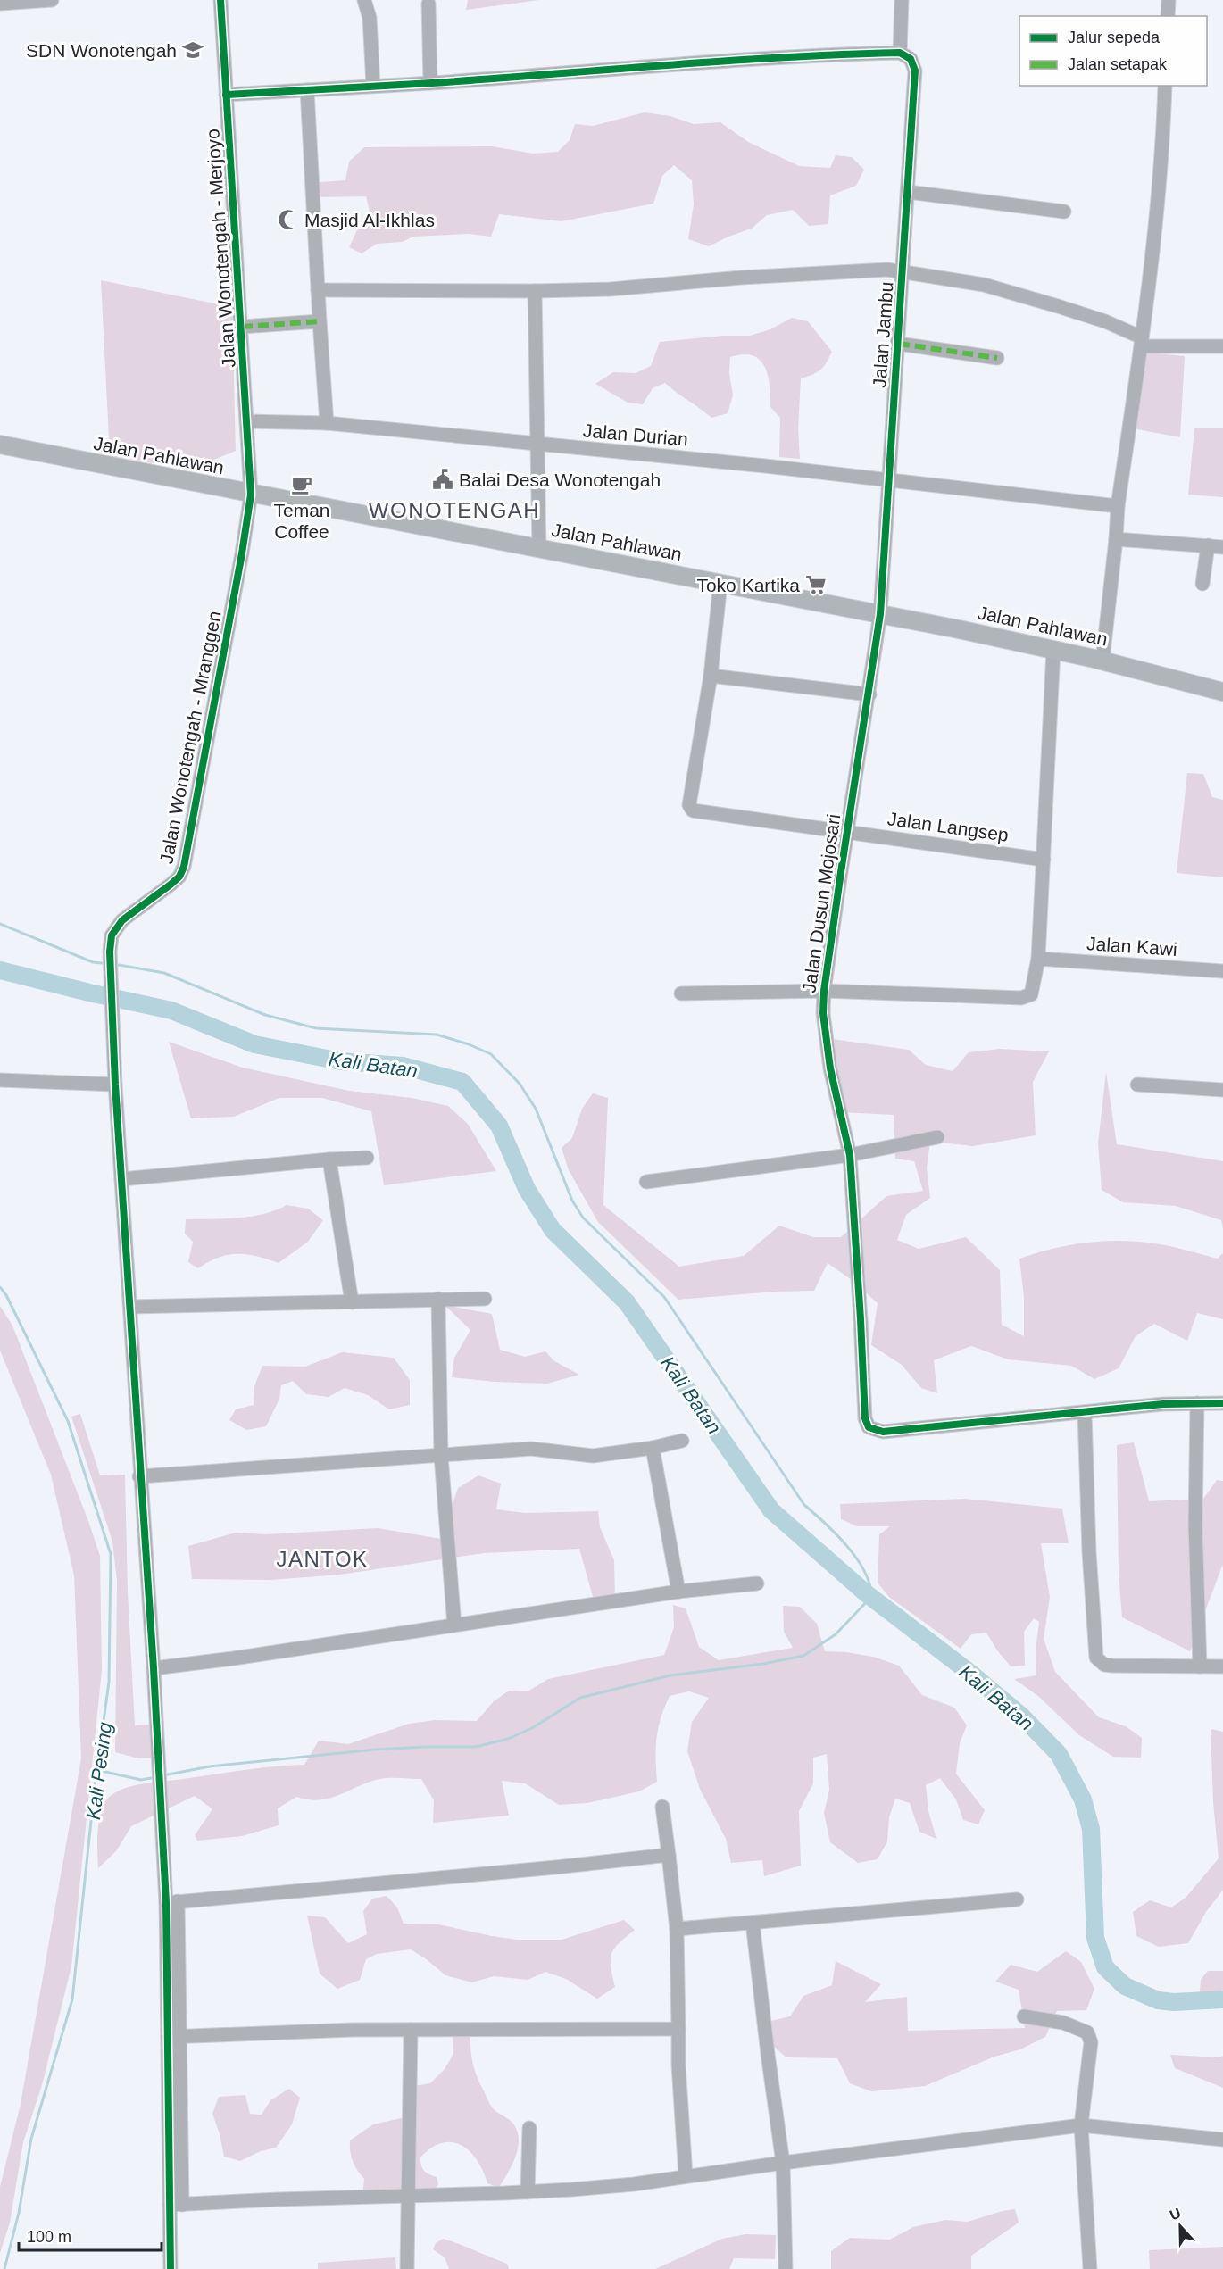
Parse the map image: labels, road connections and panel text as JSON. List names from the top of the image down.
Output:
{
  "streets": {
    "main road": ["Jalan Pahlawan"],
    "street": [
      "Jalan Wonotengah - Merjoyo",
      "Jalan Jambu",
      "Jalan Durian",
      "Jalan Wonotengah - Mranggen",
      "Jalan Langsep",
      "Jalan Dusun Mojosari",
      "Jalan Kawi"
    ]
  },
  "crossings": [
    ["Jalan Wonotengah - Merjoyo", "Jalan Durian"],
    ["Jalan Wonotengah - Merjoyo", "Jalan Pahlawan"],
    ["Jalan Wonotengah - Merjoyo", "Jalan Wonotengah - Mranggen"],
    ["Jalan Jambu", "Jalan Durian"],
    ["Jalan Jambu", "Jalan Pahlawan"],
    ["Jalan Jambu", "Jalan Dusun Mojosari"],
    ["Jalan Pahlawan", "Jalan Wonotengah - Mranggen"],
    ["Jalan Pahlawan", "Jalan Dusun Mojosari"],
    ["Jalan Langsep", "Jalan Dusun Mojosari"]
  ],
  "districts": ["WONOTENGAH", "JANTOK"],
  "water": ["Kali Batan", "Kali Pesing"],
  "places": {
    "school or university": ["SDN Wonotengah"],
    "mosque": ["Masjid Al-Ikhlas"],
    "public building": ["Balai Desa Wonotengah"],
    "cafe": ["Teman Coffee"],
    "supermarket": ["Toko Kartika"]
  },
  "legend": ["Jalur sepeda", "Jalan setapak"],
  "scale_bar": "100 m",
  "north": "top"
}
